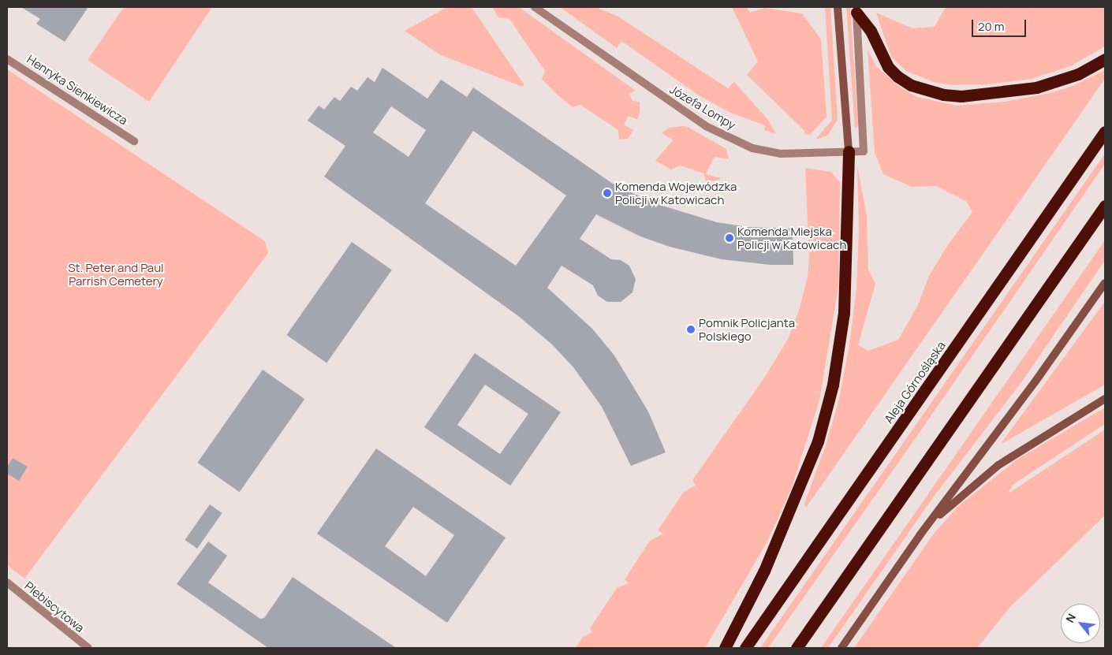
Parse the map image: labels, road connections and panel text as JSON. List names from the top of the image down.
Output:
{
  "streets": {
    "highway": ["Aleja Górnośląska"],
    "street": ["Henryka Sienkiewicza", "Józefa Lompy", "Plebiscytowa"]
  },
  "parks": ["St. Peter and Paul Parrish Cemetery"],
  "places": ["Komenda Wojewódzka Policji w Katowicach", "Komenda Miejska Policji w Katowicach", "Pomnik Policjanta Polskiego"],
  "scale_bar": "20 m",
  "north": "top left"
}
